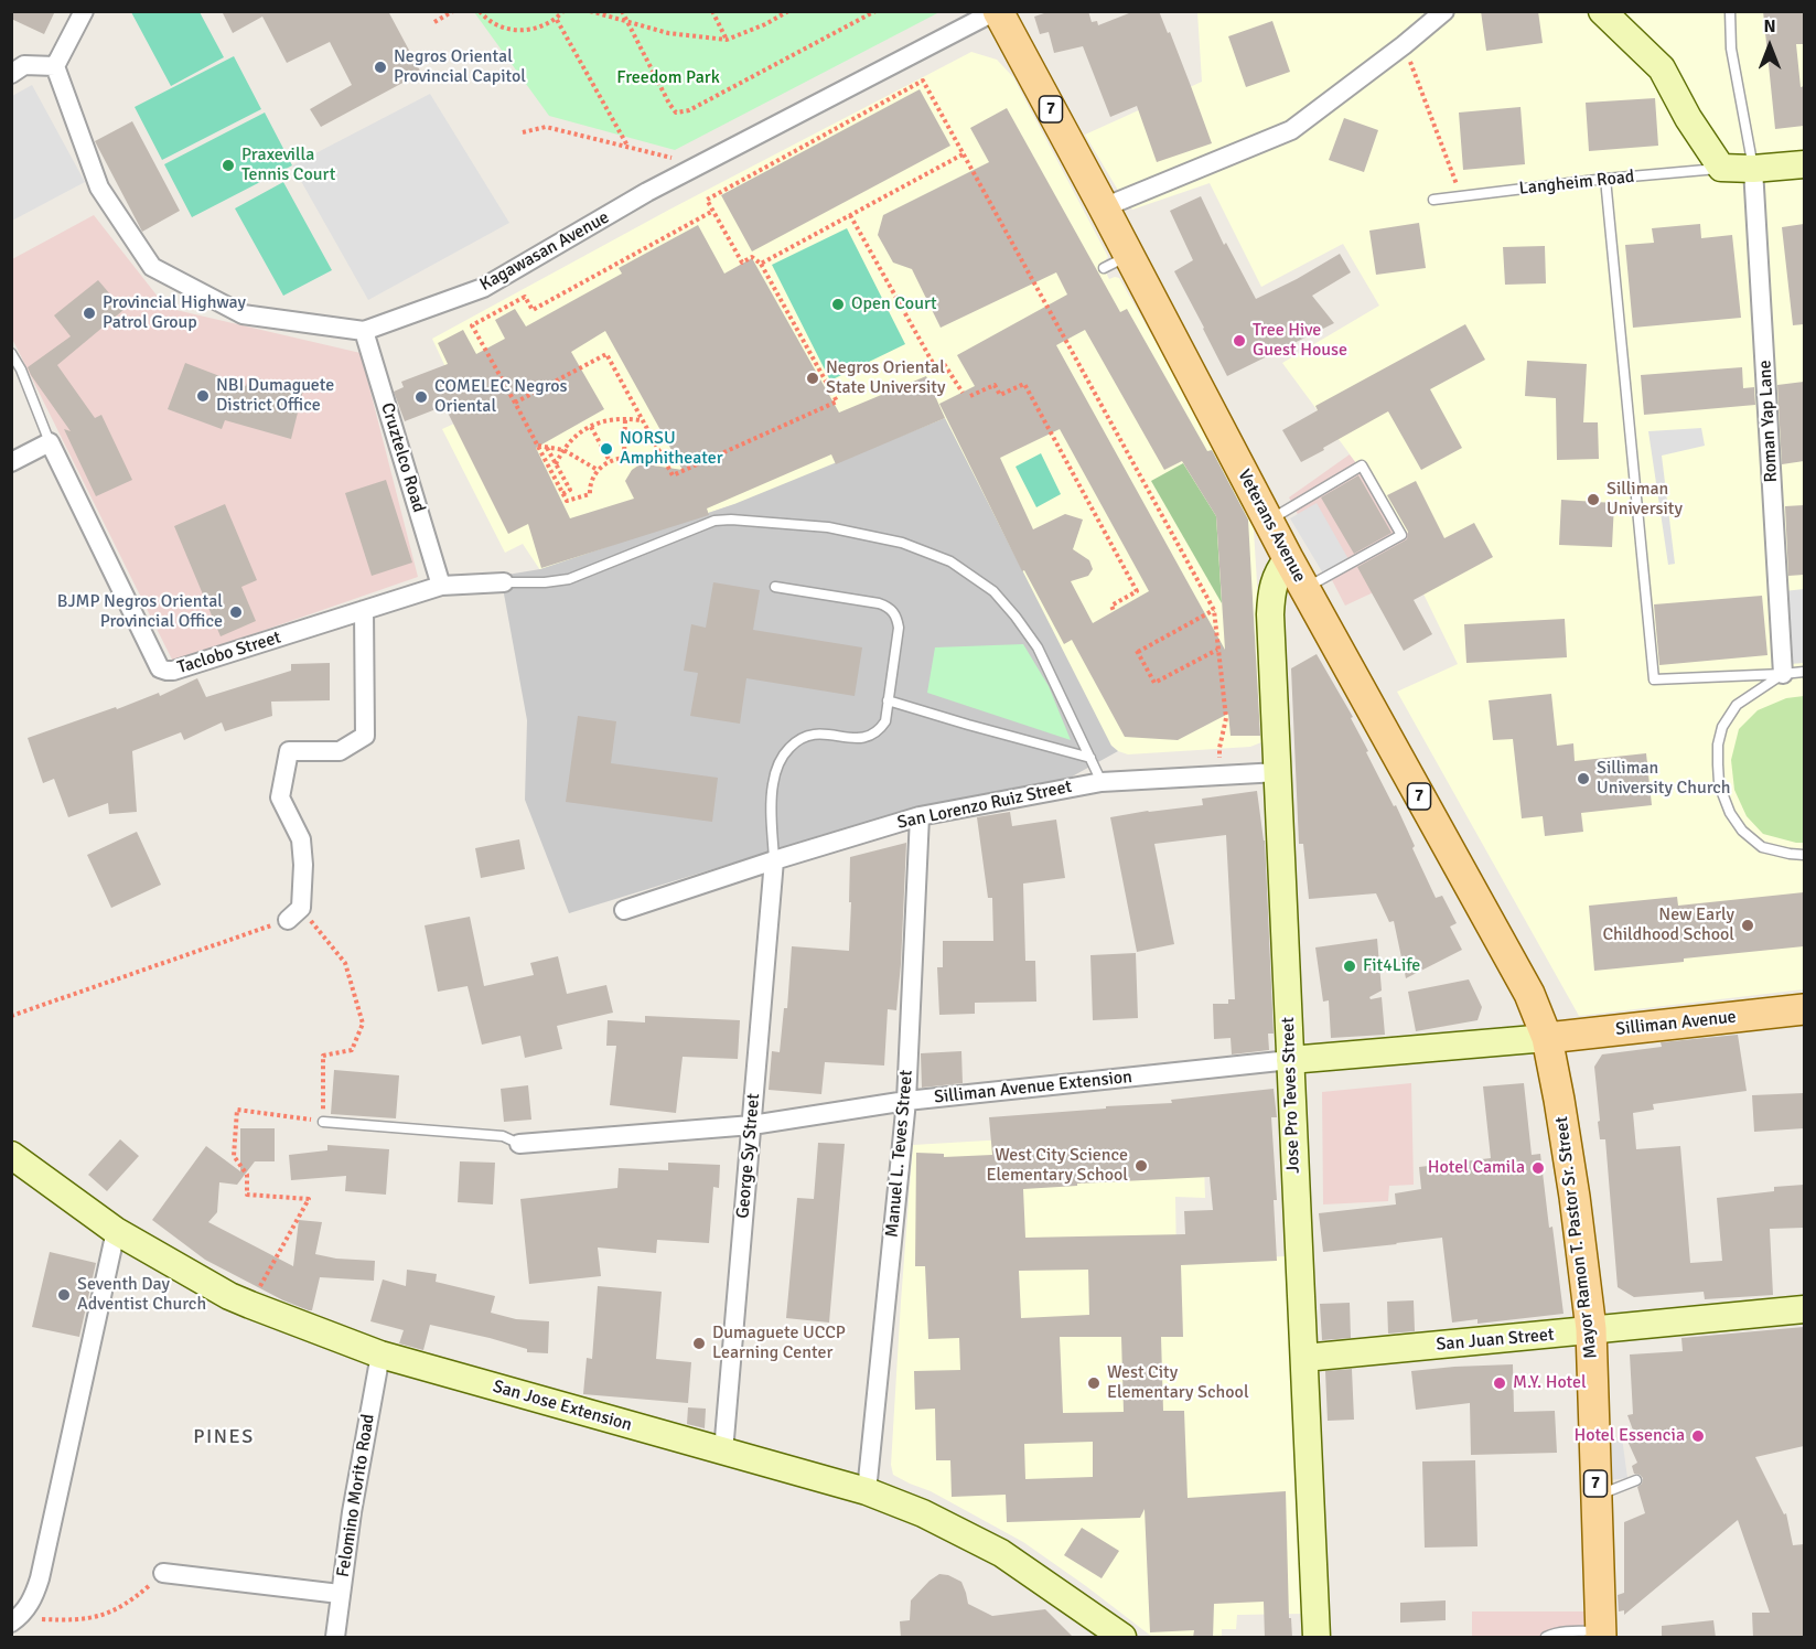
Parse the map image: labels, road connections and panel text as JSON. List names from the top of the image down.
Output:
{
  "streets": {
    "main road": [
      "7",
      "Veterans Avenue",
      "Silliman Avenue",
      "Mayor Ramon T. Pastor Sr. Street"
    ],
    "street": [
      "Langheim Road",
      "Kagawasan Avenue",
      "Roman Yap Lane",
      "Cruztelco Road",
      "Taclobo Street",
      "San Lorenzo Ruiz Street",
      "Silliman Avenue Extension",
      "Jose Pro Teves Street",
      "Manuel L. Teves Street",
      "George Sy Street",
      "San Juan Street",
      "San Jose Extension",
      "Felomino Morito Road"
    ]
  },
  "crossings": [
    ["Langheim Road", "Roman Yap Lane"],
    ["Kagawasan Avenue", "Cruztelco Road"],
    ["Kagawasan Avenue", "Veterans Avenue"],
    ["Cruztelco Road", "Taclobo Street"],
    ["Veterans Avenue", "Silliman Avenue"],
    ["Veterans Avenue", "Silliman Avenue Extension"],
    ["Veterans Avenue", "Jose Pro Teves Street"],
    ["Veterans Avenue", "Mayor Ramon T. Pastor Sr. Street"],
    ["San Lorenzo Ruiz Street", "Jose Pro Teves Street"],
    ["San Lorenzo Ruiz Street", "Manuel L. Teves Street"],
    ["San Lorenzo Ruiz Street", "George Sy Street"],
    ["Silliman Avenue", "Silliman Avenue Extension"],
    ["Silliman Avenue", "Mayor Ramon T. Pastor Sr. Street"],
    ["Silliman Avenue Extension", "Jose Pro Teves Street"],
    ["Silliman Avenue Extension", "Manuel L. Teves Street"],
    ["Silliman Avenue Extension", "George Sy Street"],
    ["Silliman Avenue Extension", "Mayor Ramon T. Pastor Sr. Street"],
    ["Jose Pro Teves Street", "San Juan Street"],
    ["Manuel L. Teves Street", "San Jose Extension"],
    ["George Sy Street", "San Jose Extension"],
    ["Mayor Ramon T. Pastor Sr. Street", "San Juan Street"],
    ["San Jose Extension", "Felomino Morito Road"]
  ],
  "districts": ["PINES"],
  "parks": ["Freedom Park"],
  "places": [
    "Negros Oriental Provincial Capitol",
    "Praxevilla Tennis Court",
    "Open Court",
    "Provincial Highway Patrol Group",
    "Tree Hive Guest House",
    "Negros Oriental State University",
    "NBI Dumaguete District Office",
    "COMELEC Negros Oriental",
    "NORSU Amphitheater",
    "Silliman University",
    "BJMP Negros Oriental Provincial Office",
    "Silliman University Church",
    "New Early Childhood School",
    "Fit4Life",
    "West City Science Elementary School",
    "Hotel Camila",
    "Seventh Day Adventist Church",
    "Dumaguete UCCP Learning Center",
    "West City Elementary School",
    "M.Y. Hotel",
    "Hotel Essencia"
  ],
  "north": "top"
}
